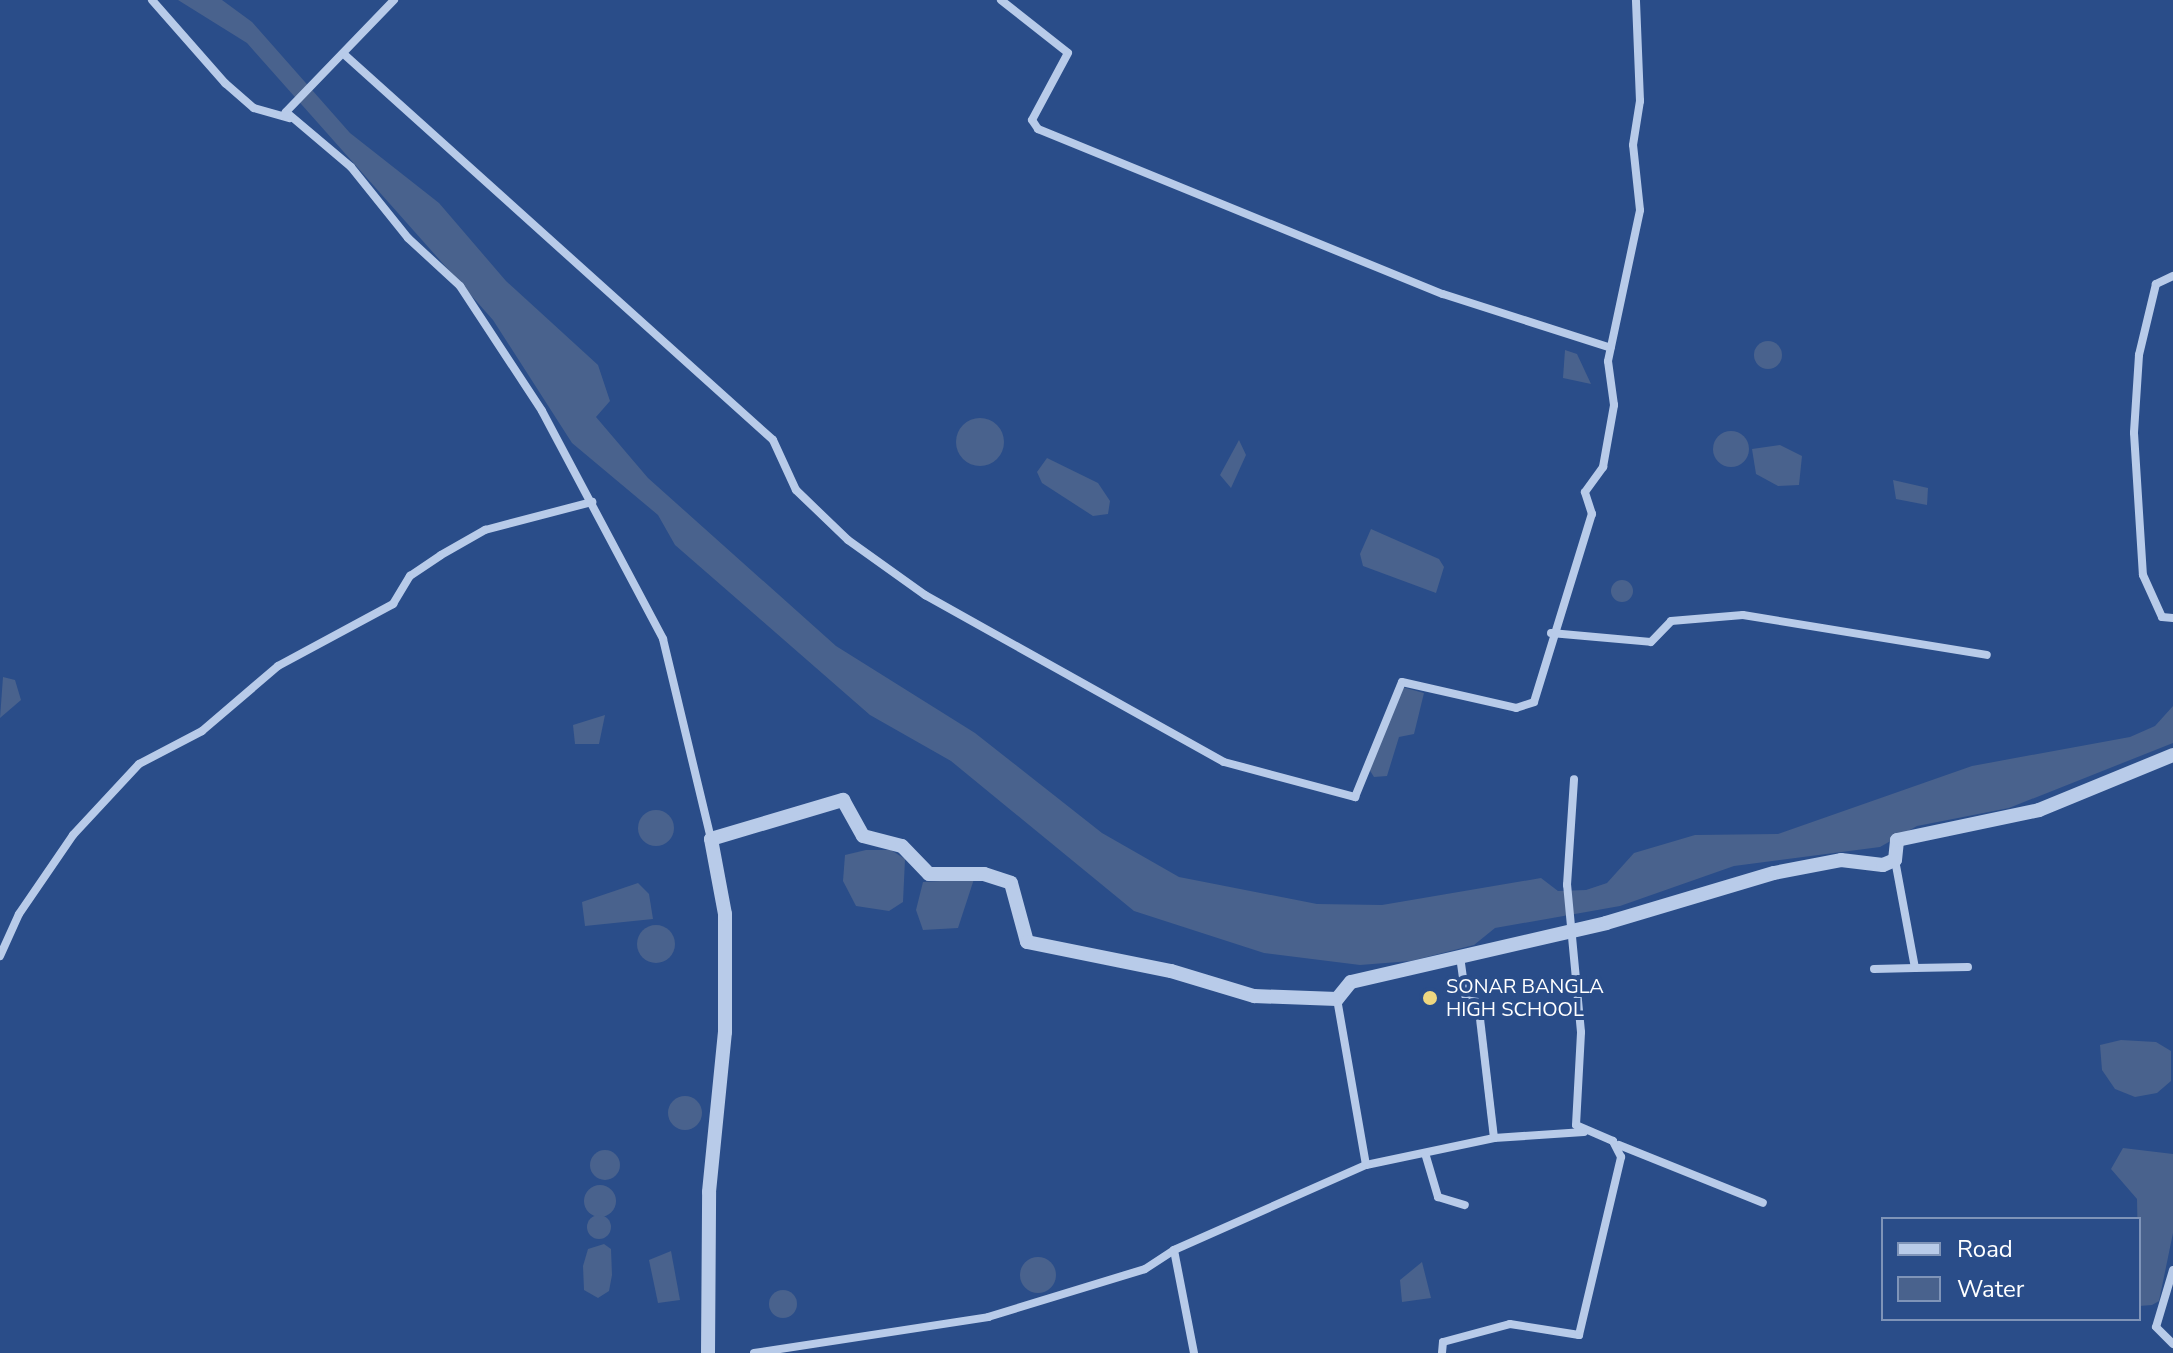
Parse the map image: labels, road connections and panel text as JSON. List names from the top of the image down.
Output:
{
  "places": ["SONAR BANGLA HIGH SCHOOL"],
  "legend": ["Road", "Water"]
}
